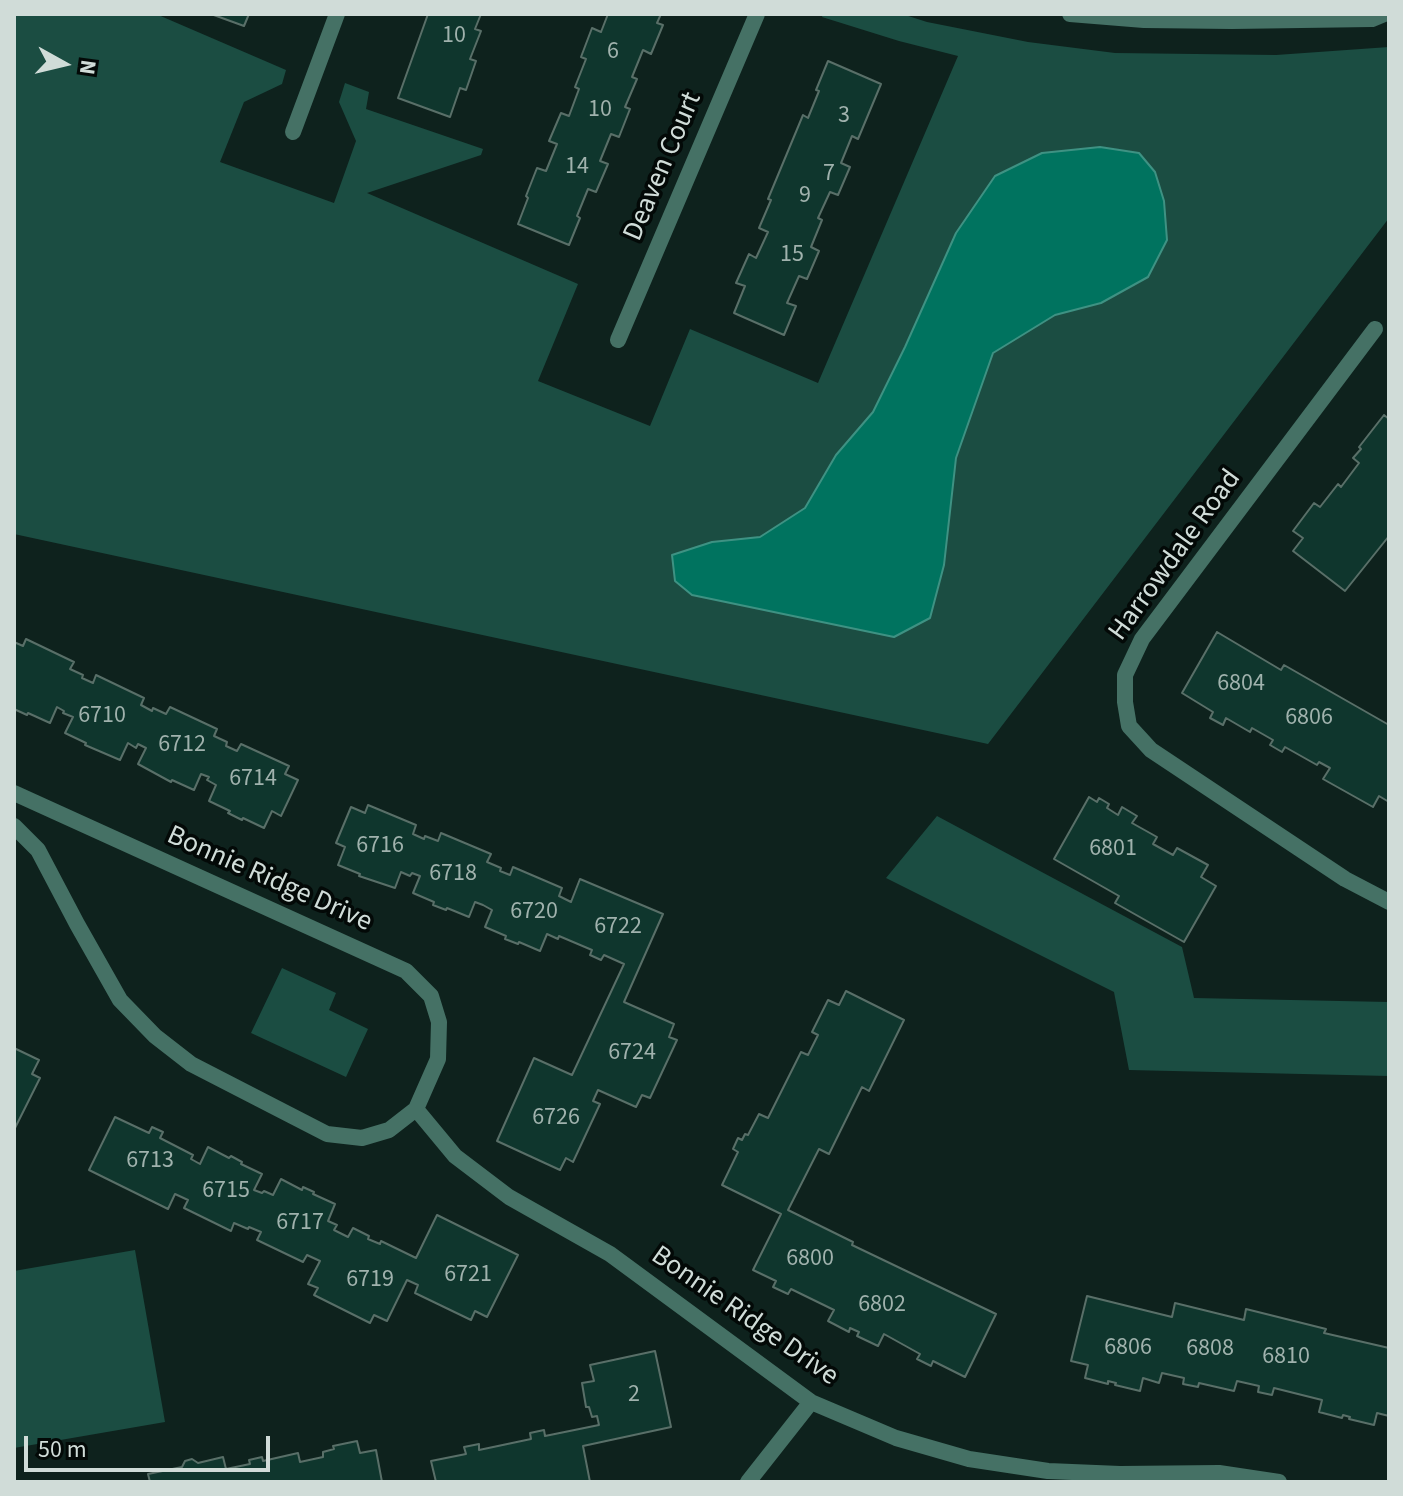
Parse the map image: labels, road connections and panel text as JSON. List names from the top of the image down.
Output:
{
  "streets": {
    "street": ["Deaven Court", "Harrowdale Road", "Bonnie Ridge Drive"]
  },
  "house_numbers": [
    "10",
    "6",
    "10",
    "3",
    "14",
    "7",
    "9",
    "15",
    "6804",
    "6710",
    "6806",
    "6712",
    "6714",
    "6716",
    "6801",
    "6718",
    "6720",
    "6722",
    "6724",
    "6726",
    "6713",
    "6715",
    "6717",
    "6800",
    "6721",
    "6719",
    "6802",
    "6806",
    "6808",
    "6810",
    "2"
  ],
  "scale_bar": "50 m",
  "north": "right"
}
